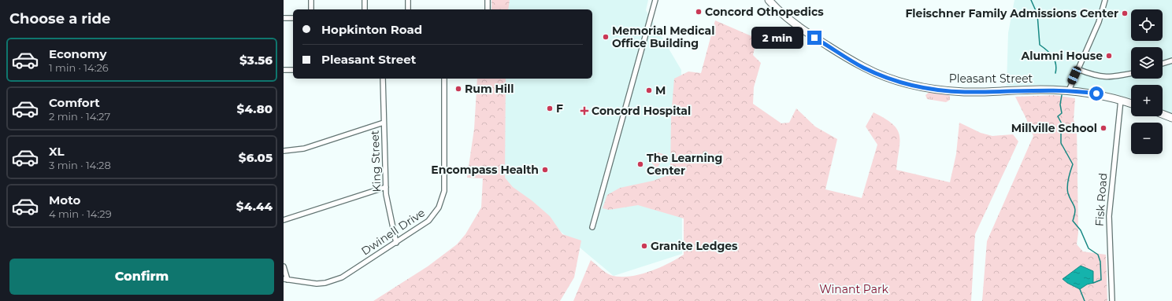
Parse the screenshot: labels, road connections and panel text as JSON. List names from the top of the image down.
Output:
{
  "streets": {
    "main road": ["Pleasant Street"],
    "street": ["King Street", "Fisk Road", "Dwinell Drive"]
  },
  "crossings": [
    ["Pleasant Street", "Fisk Road"],
    ["King Street", "Dwinell Drive"]
  ],
  "parks": ["Winant Park"],
  "places": {
    "other": [
      "Concord Othopedics",
      "Fleischner Family Admissions Center",
      "Memorial Medical Office Building",
      "Alumni House",
      "Rum Hill",
      "M",
      "F",
      "Millville School",
      "The Learning Center",
      "Encompass Health",
      "Granite Ledges"
    ],
    "health": ["Concord Hospital"]
  },
  "page": {
    "heading": "Choose a ride",
    "map_buttons": ["+", "−"],
    "banner": ["Hopkinton Road", "Pleasant Street"],
    "bubble": "2 min",
    "list": [
      {
        "name": "Economy",
        "note": "1 min · 14:26",
        "value": "$3.56"
      },
      {
        "name": "Comfort",
        "note": "2 min · 14:27",
        "value": "$4.80"
      },
      {
        "name": "XL",
        "note": "3 min · 14:28",
        "value": "$6.05"
      },
      {
        "name": "Moto",
        "note": "4 min · 14:29",
        "value": "$4.44"
      }
    ],
    "buttons": "Confirm"
  }
}
